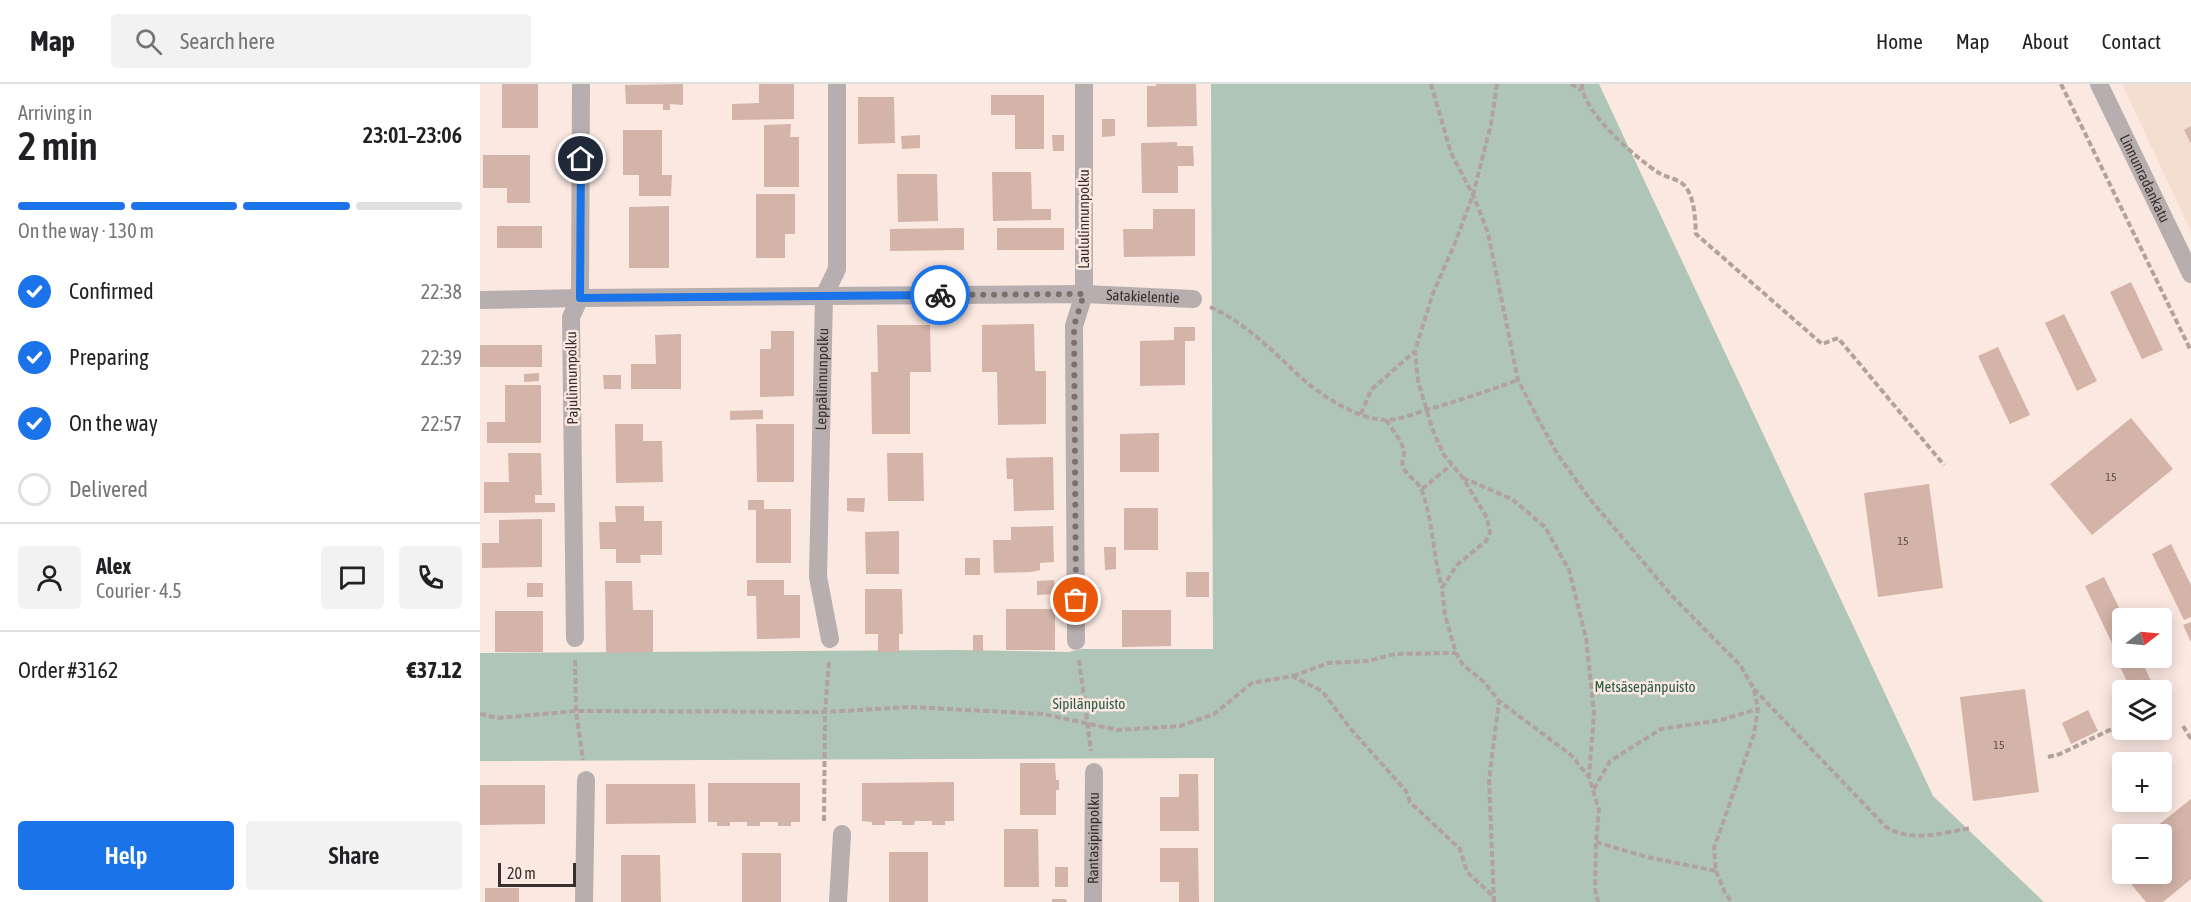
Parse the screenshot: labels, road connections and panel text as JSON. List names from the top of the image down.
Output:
{
  "streets": {
    "street": [
      "Linnunradankatu",
      "Laululinnunpolku",
      "Satakielentie",
      "Pajulinnunpolku",
      "Leppälinnunpolku",
      "Rantasipinpolku"
    ]
  },
  "crossings": [
    ["Laululinnunpolku", "Satakielentie"],
    ["Satakielentie", "Pajulinnunpolku"],
    ["Satakielentie", "Leppälinnunpolku"]
  ],
  "parks": ["Metsäsepänpuisto", "Sipilänpuisto"],
  "house_numbers": ["15", "15", "15"],
  "scale_bar": "20 m",
  "north": "right",
  "page": {
    "header": "Map",
    "search": "Search here",
    "nav": [
      "Home",
      "Map",
      "About",
      "Contact"
    ],
    "heading": ["2 min", "Arriving in", "23:01–23:06"],
    "panel": [
      "Alex",
      "Courier · 4.5",
      "Order #3162",
      "€37.12"
    ],
    "bar": "On the way · 130 m",
    "list": [
      ["Confirmed", "22:38"],
      ["Preparing", "22:39"],
      ["On the way", "22:57"],
      "Delivered"
    ],
    "map_buttons": ["+", "−"],
    "buttons": ["Help", "Share"],
    "scale": "20 m"
  }
}
